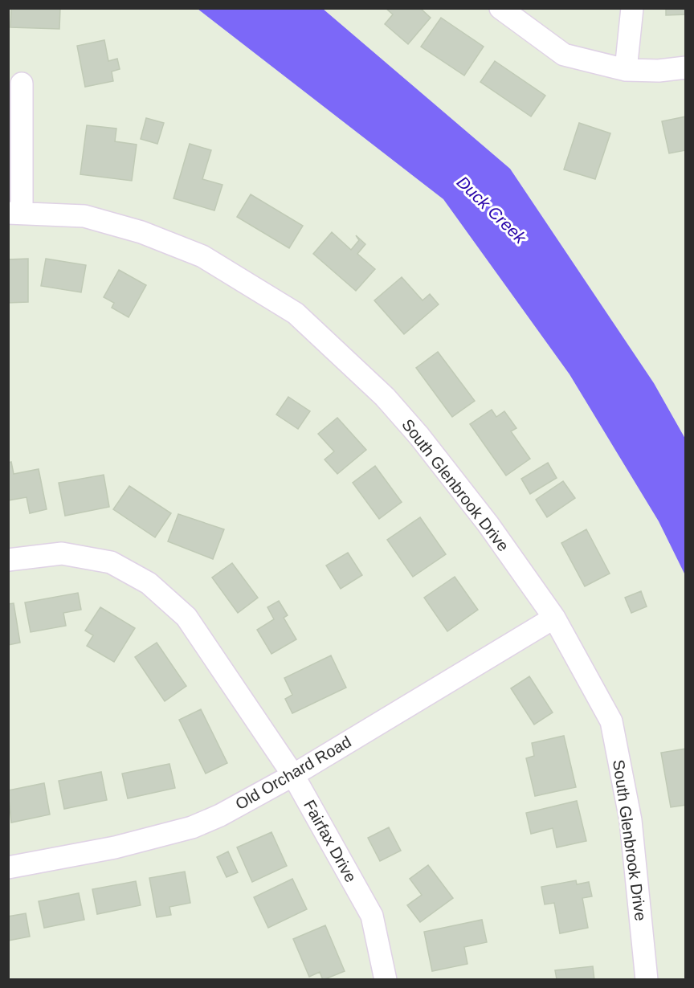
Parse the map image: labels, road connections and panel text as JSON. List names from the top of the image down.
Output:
{
  "streets": {
    "street": ["South Glenbrook Drive", "Old Orchard Road", "Fairfax Drive"]
  },
  "crossings": [
    ["South Glenbrook Drive", "Old Orchard Road"],
    ["Old Orchard Road", "Fairfax Drive"]
  ],
  "water": ["Duck Creek"]
}
